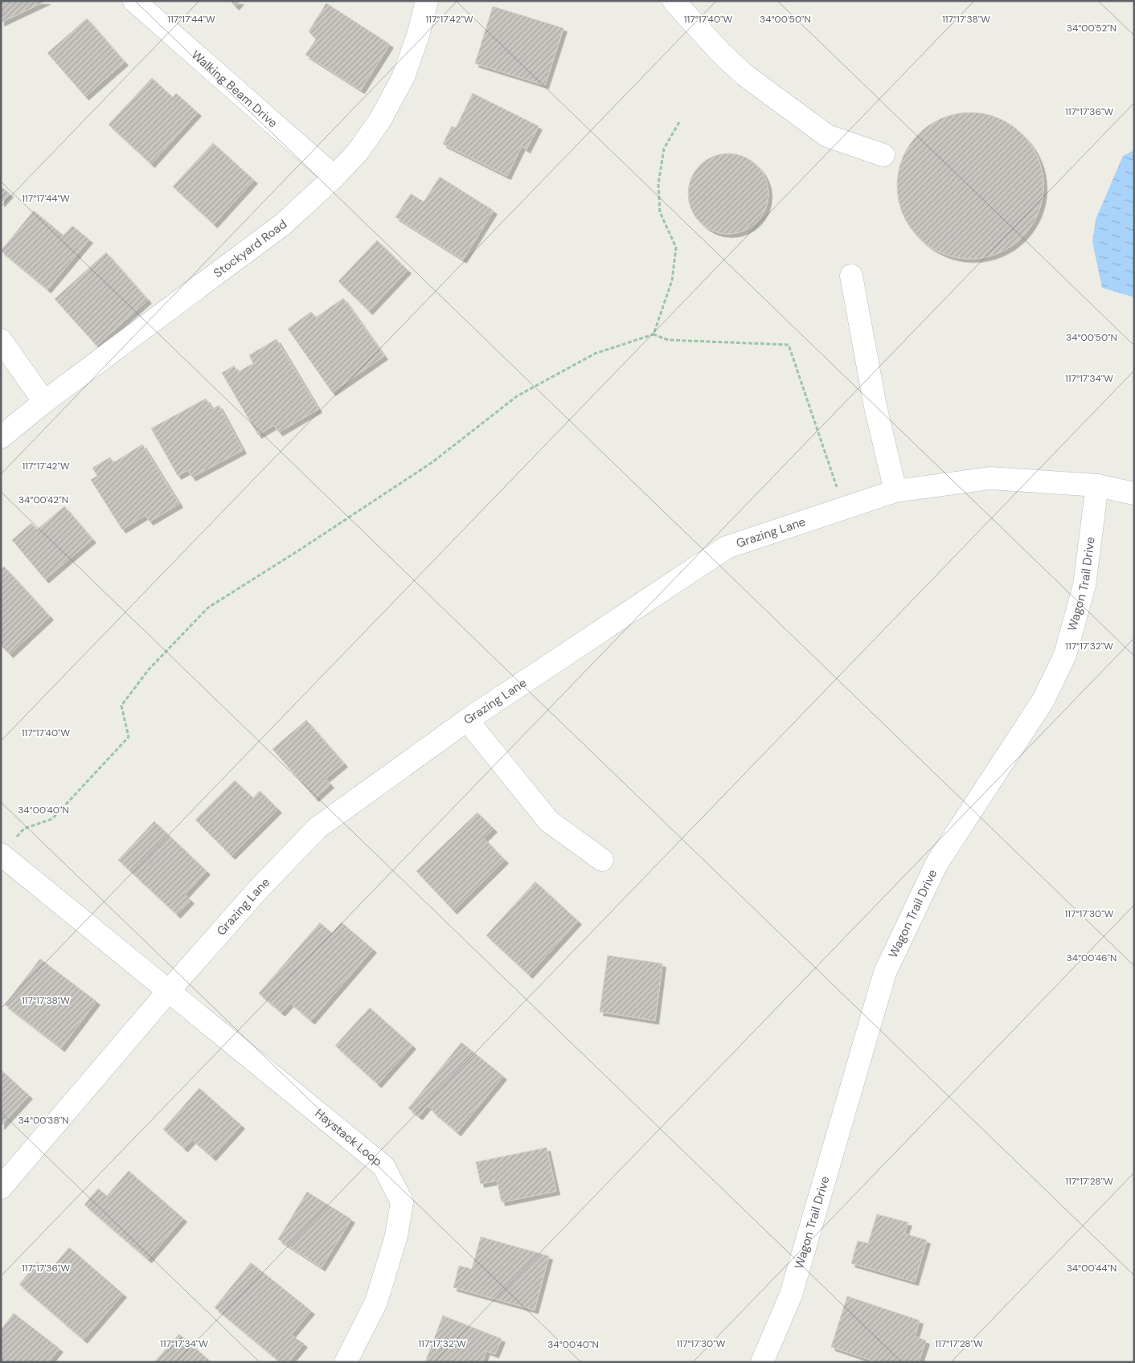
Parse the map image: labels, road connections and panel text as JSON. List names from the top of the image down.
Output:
{
  "streets": {
    "street": [
      "Walking Beam Drive",
      "Stockyard Road",
      "Grazing Lane",
      "Wagon Trail Drive",
      "Haystack Loop"
    ]
  },
  "crossings": [
    ["Walking Beam Drive", "Stockyard Road"],
    ["Grazing Lane", "Wagon Trail Drive"],
    ["Grazing Lane", "Haystack Loop"]
  ],
  "coordinates": [
    "34°00'50\"N",
    "117°17'44\"W",
    "117°17'42\"W",
    "117°17'40\"W",
    "117°17'38\"W",
    "34°00'52\"N",
    "117°17'36\"W",
    "117°17'34\"W",
    "34°00'42\"N",
    "117°17'32\"W",
    "34°00'40\"N",
    "117°17'30\"W",
    "34°00'46\"N",
    "34°00'38\"N",
    "117°17'28\"W",
    "34°00'44\"N"
  ]
}
